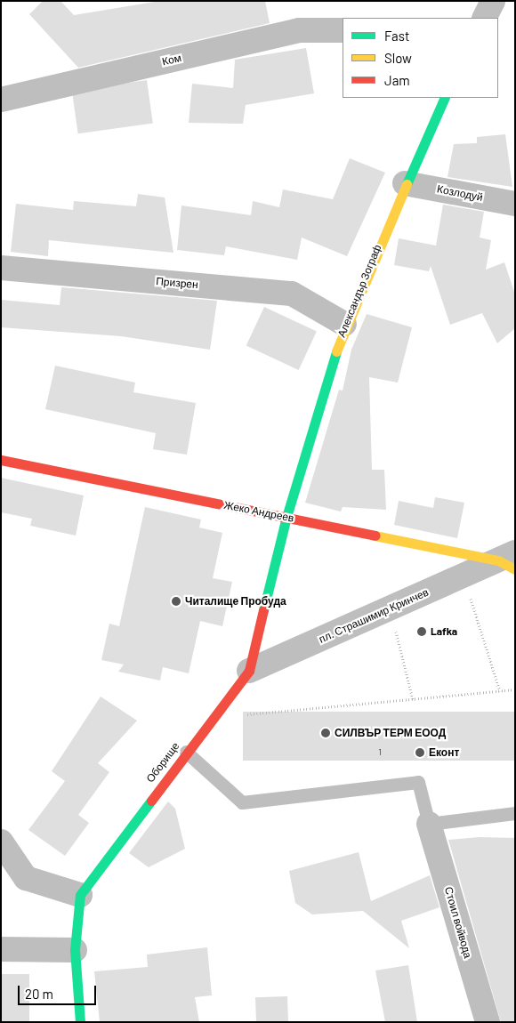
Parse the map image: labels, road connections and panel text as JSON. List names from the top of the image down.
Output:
{
  "streets": {
    "street": [
      "Ком",
      "Козлодуй",
      "Призрен",
      "Александър Зограф",
      "Жеко Андреев",
      "пл. Страшимир Кринчев",
      "Оборище",
      "Стоил войвода"
    ]
  },
  "crossings": [
    ["Козлодуй", "Александър Зограф"],
    ["Призрен", "Александър Зограф"],
    ["Александър Зограф", "Жеко Андреев"],
    ["Александър Зограф", "Оборище"],
    ["Жеко Андреев", "пл. Страшимир Кринчев"],
    ["Жеко Андреев", "Оборище"],
    ["пл. Страшимир Кринчев", "Оборище"]
  ],
  "places": [
    "Читалище Пробуда",
    "Lafka",
    "СИЛВЪР ТЕРМ ЕООД",
    "Еконт"
  ],
  "house_numbers": ["1"],
  "legend": ["Fast", "Slow", "Jam"],
  "scale_bar": "20 m"
}
